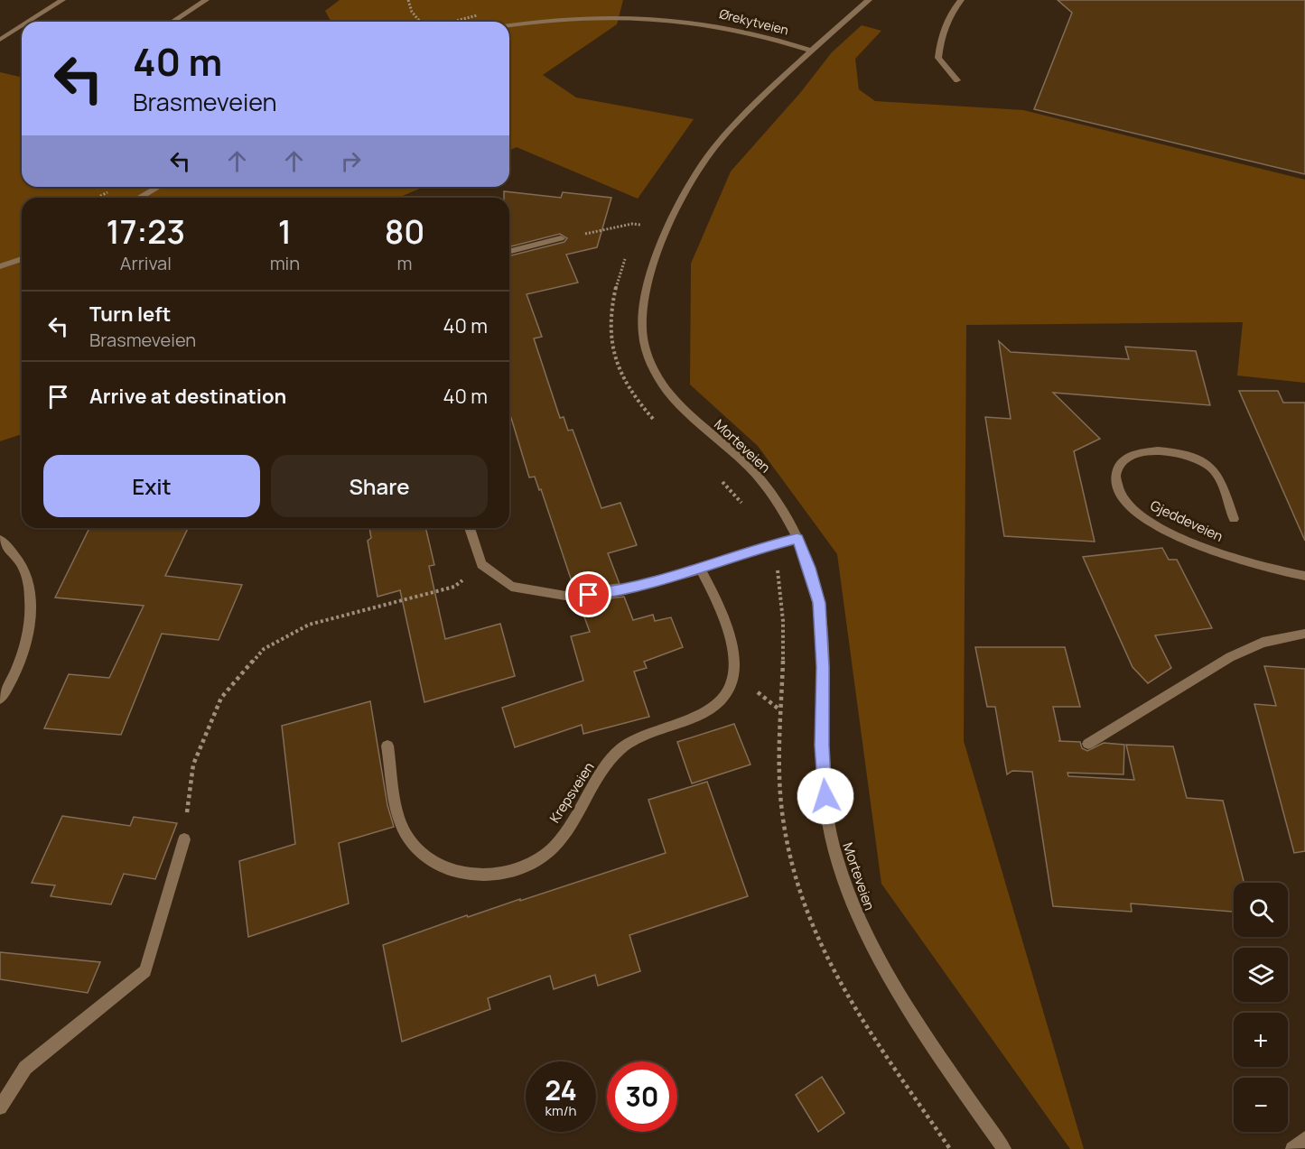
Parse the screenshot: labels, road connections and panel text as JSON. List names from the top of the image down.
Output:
{
  "streets": {
    "street": [
      "Ørekytveien",
      "Morteveien",
      "Gjeddeveien",
      "Krepsveien"
    ]
  },
  "crossings": [
    ["Ørekytveien", "Morteveien"]
  ],
  "page": {
    "turn": ["40 m", "Brasmeveien"],
    "eta": [
      "17:23",
      "Arrival",
      "1",
      "min",
      "80",
      "m"
    ],
    "list": [
      {
        "name": "Turn left",
        "note": "Brasmeveien",
        "value": "40 m"
      },
      {
        "name": "Arrive at destination",
        "value": "40 m"
      }
    ],
    "buttons": ["Exit", "Share"],
    "map_buttons": ["+", "−"],
    "speed": "24 km/h",
    "limit": "30"
  }
}
